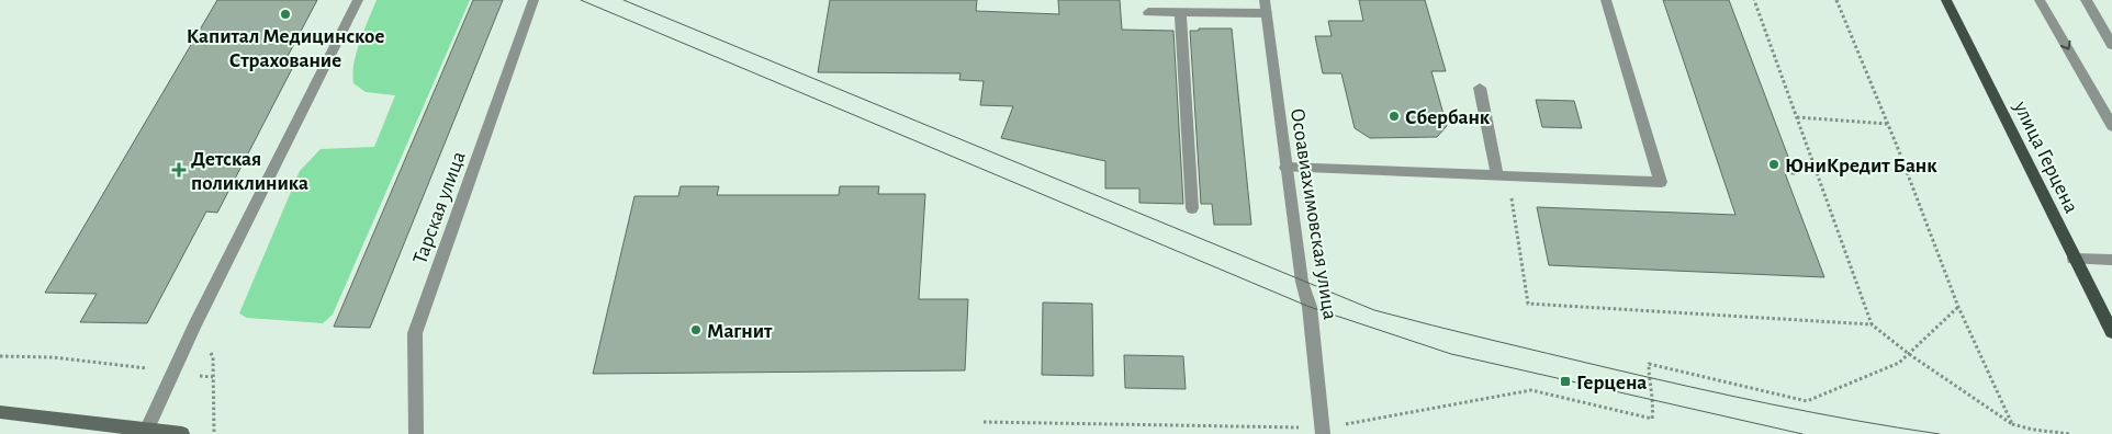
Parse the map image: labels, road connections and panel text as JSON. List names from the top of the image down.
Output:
{
  "streets": {
    "main road": ["улица Герцена"],
    "street": ["Тарская улица", "Осоавиахимовская улица"]
  },
  "places": {
    "other": [
      "Капитал Медицинское Страхование",
      "Сбербанк",
      "ЮниКредит Банк",
      "Магнит"
    ],
    "health": ["Детская поликлиника"],
    "transit": ["Герцена"]
  }
}
